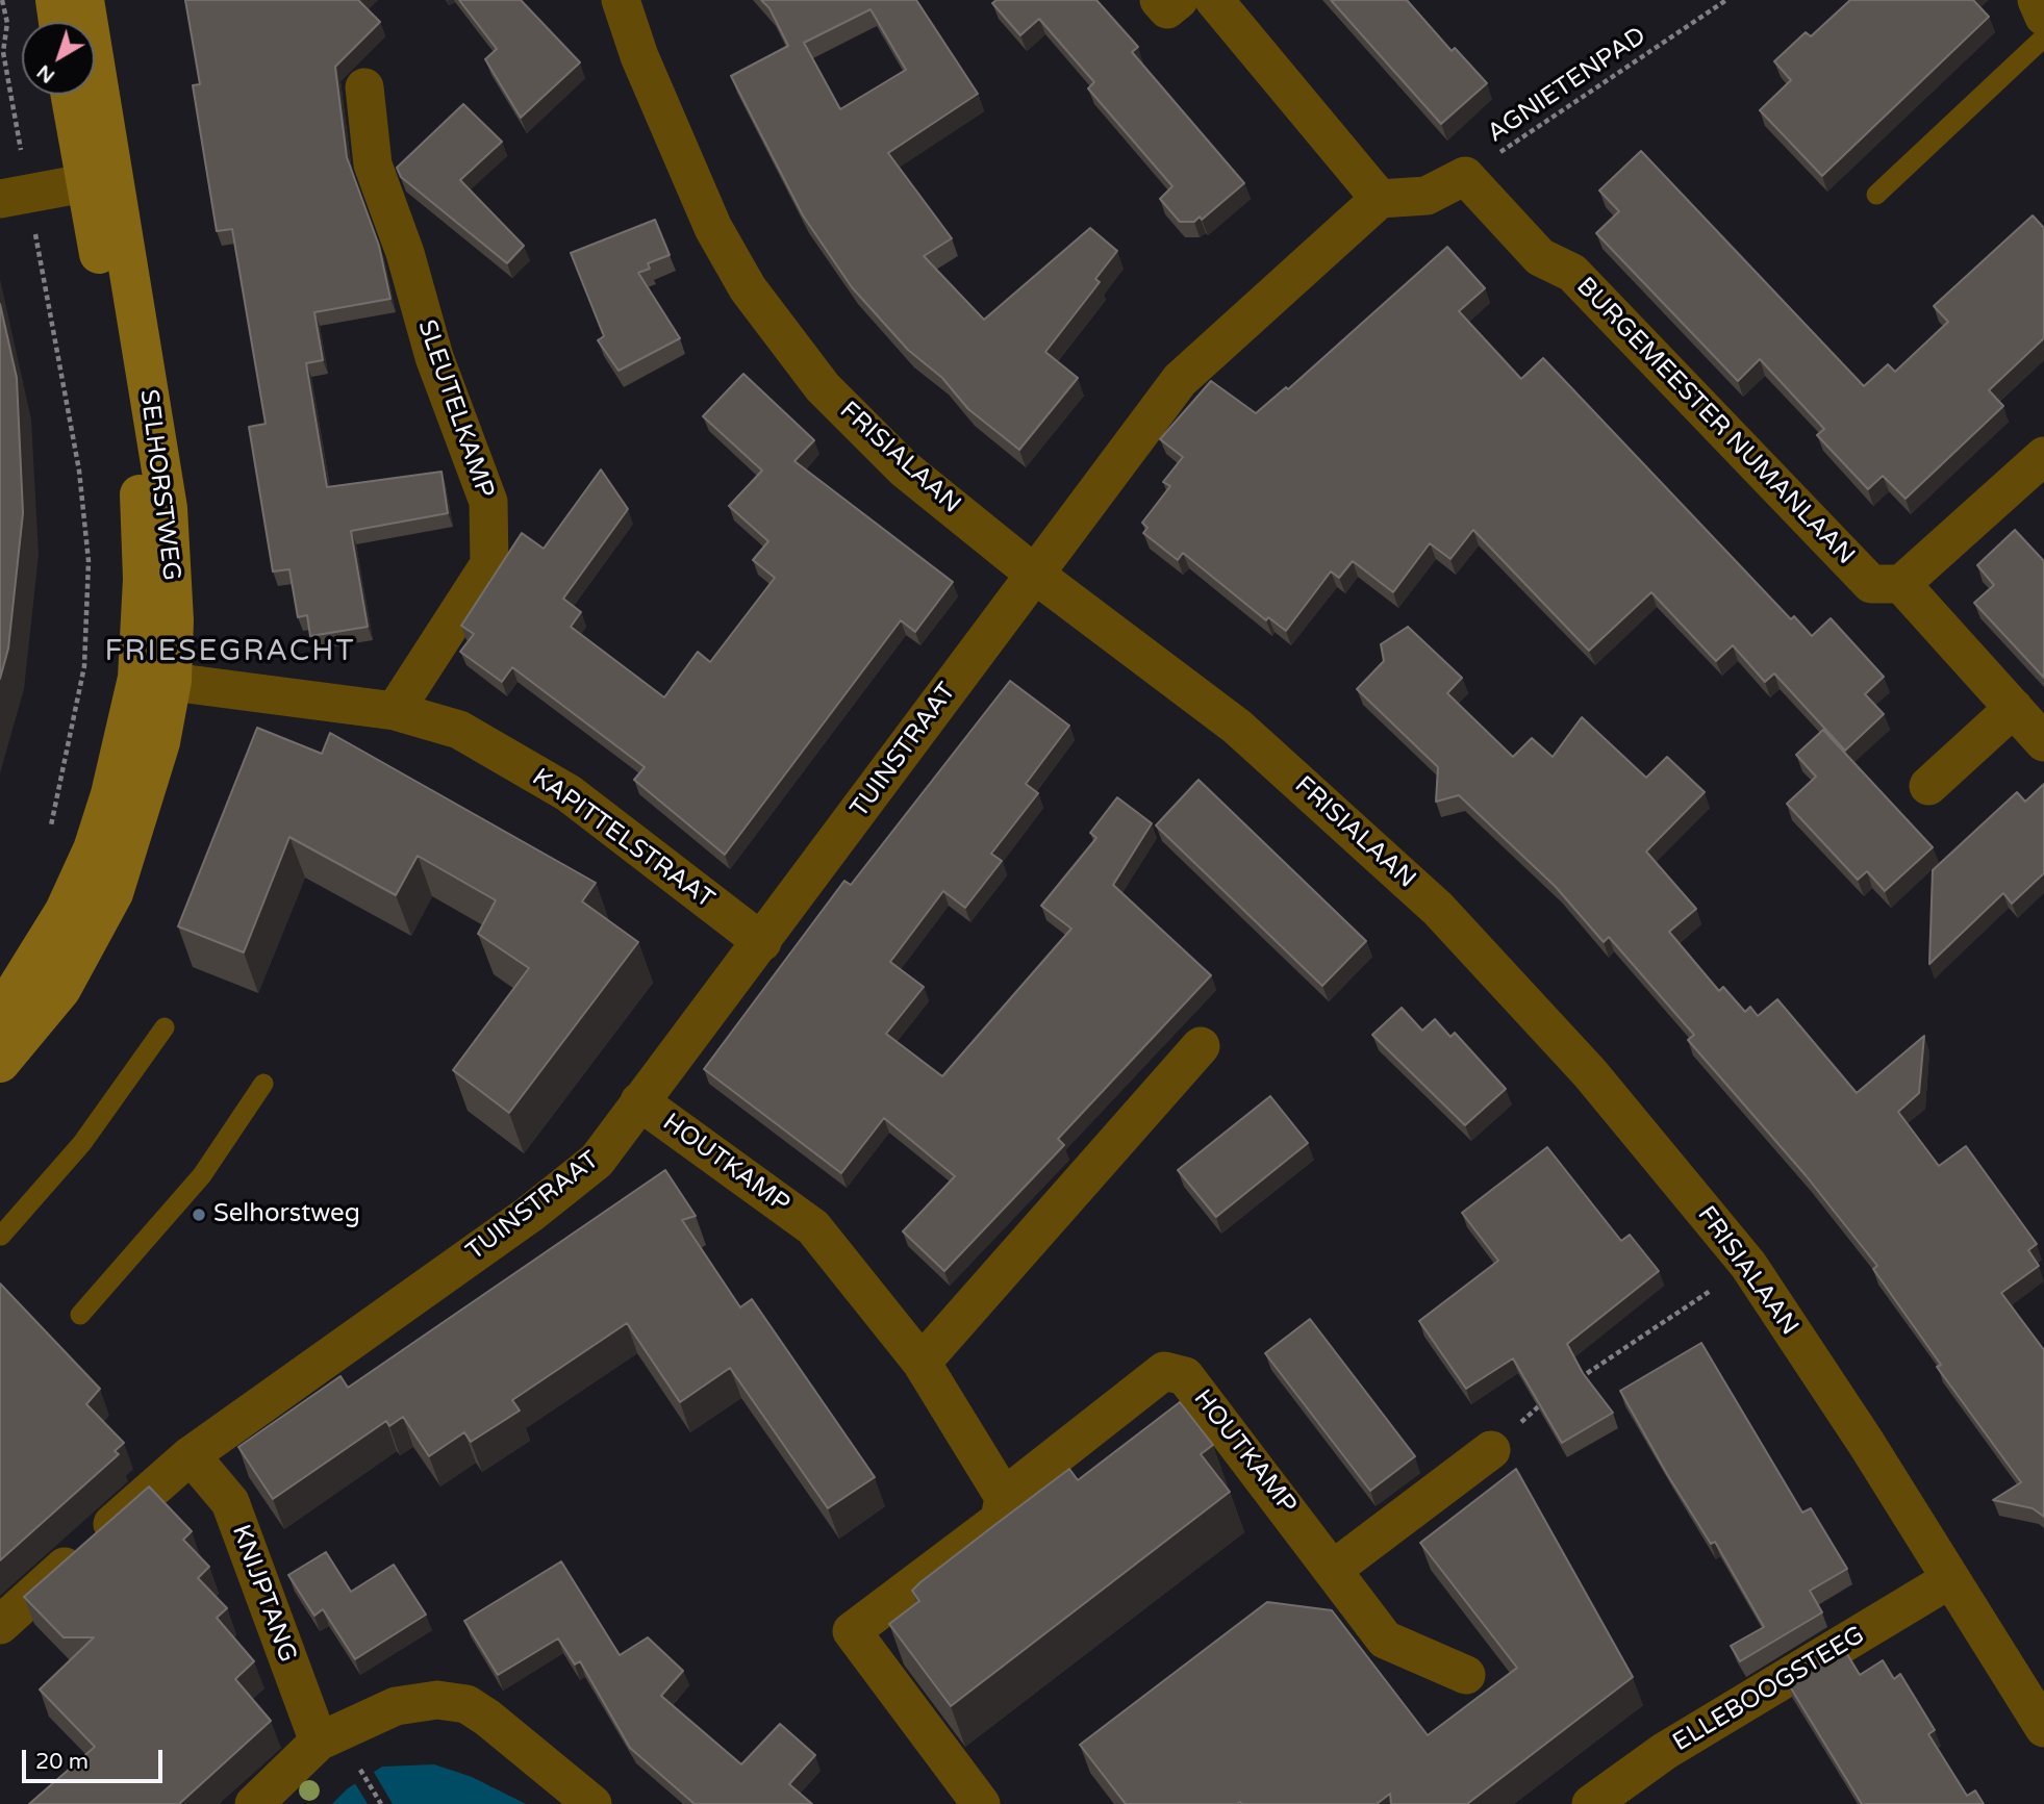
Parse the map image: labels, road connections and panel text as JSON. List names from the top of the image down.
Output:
{
  "streets": {
    "street": [
      "SLEUTELKAMP",
      "BURGEMEESTER NUMANLAAN",
      "FRISIALAAN",
      "SELHORSTWEG",
      "TUINSTRAAT",
      "KAPITTELSTRAAT",
      "HOUTKAMP",
      "KNIJPTANG",
      "ELLEBOOGSTEEG"
    ],
    "path": ["AGNIETENPAD"]
  },
  "crossings": [
    ["AGNIETENPAD", "BURGEMEESTER NUMANLAAN"],
    ["SLEUTELKAMP", "KAPITTELSTRAAT"],
    ["FRISIALAAN", "TUINSTRAAT"],
    ["FRISIALAAN", "ELLEBOOGSTEEG"],
    ["SELHORSTWEG", "KAPITTELSTRAAT"],
    ["TUINSTRAAT", "KAPITTELSTRAAT"],
    ["TUINSTRAAT", "HOUTKAMP"],
    ["TUINSTRAAT", "KNIJPTANG"]
  ],
  "districts": ["FRIESEGRACHT"],
  "places": ["Selhorstweg"],
  "scale_bar": "20 m",
  "north": "bottom left"
}
